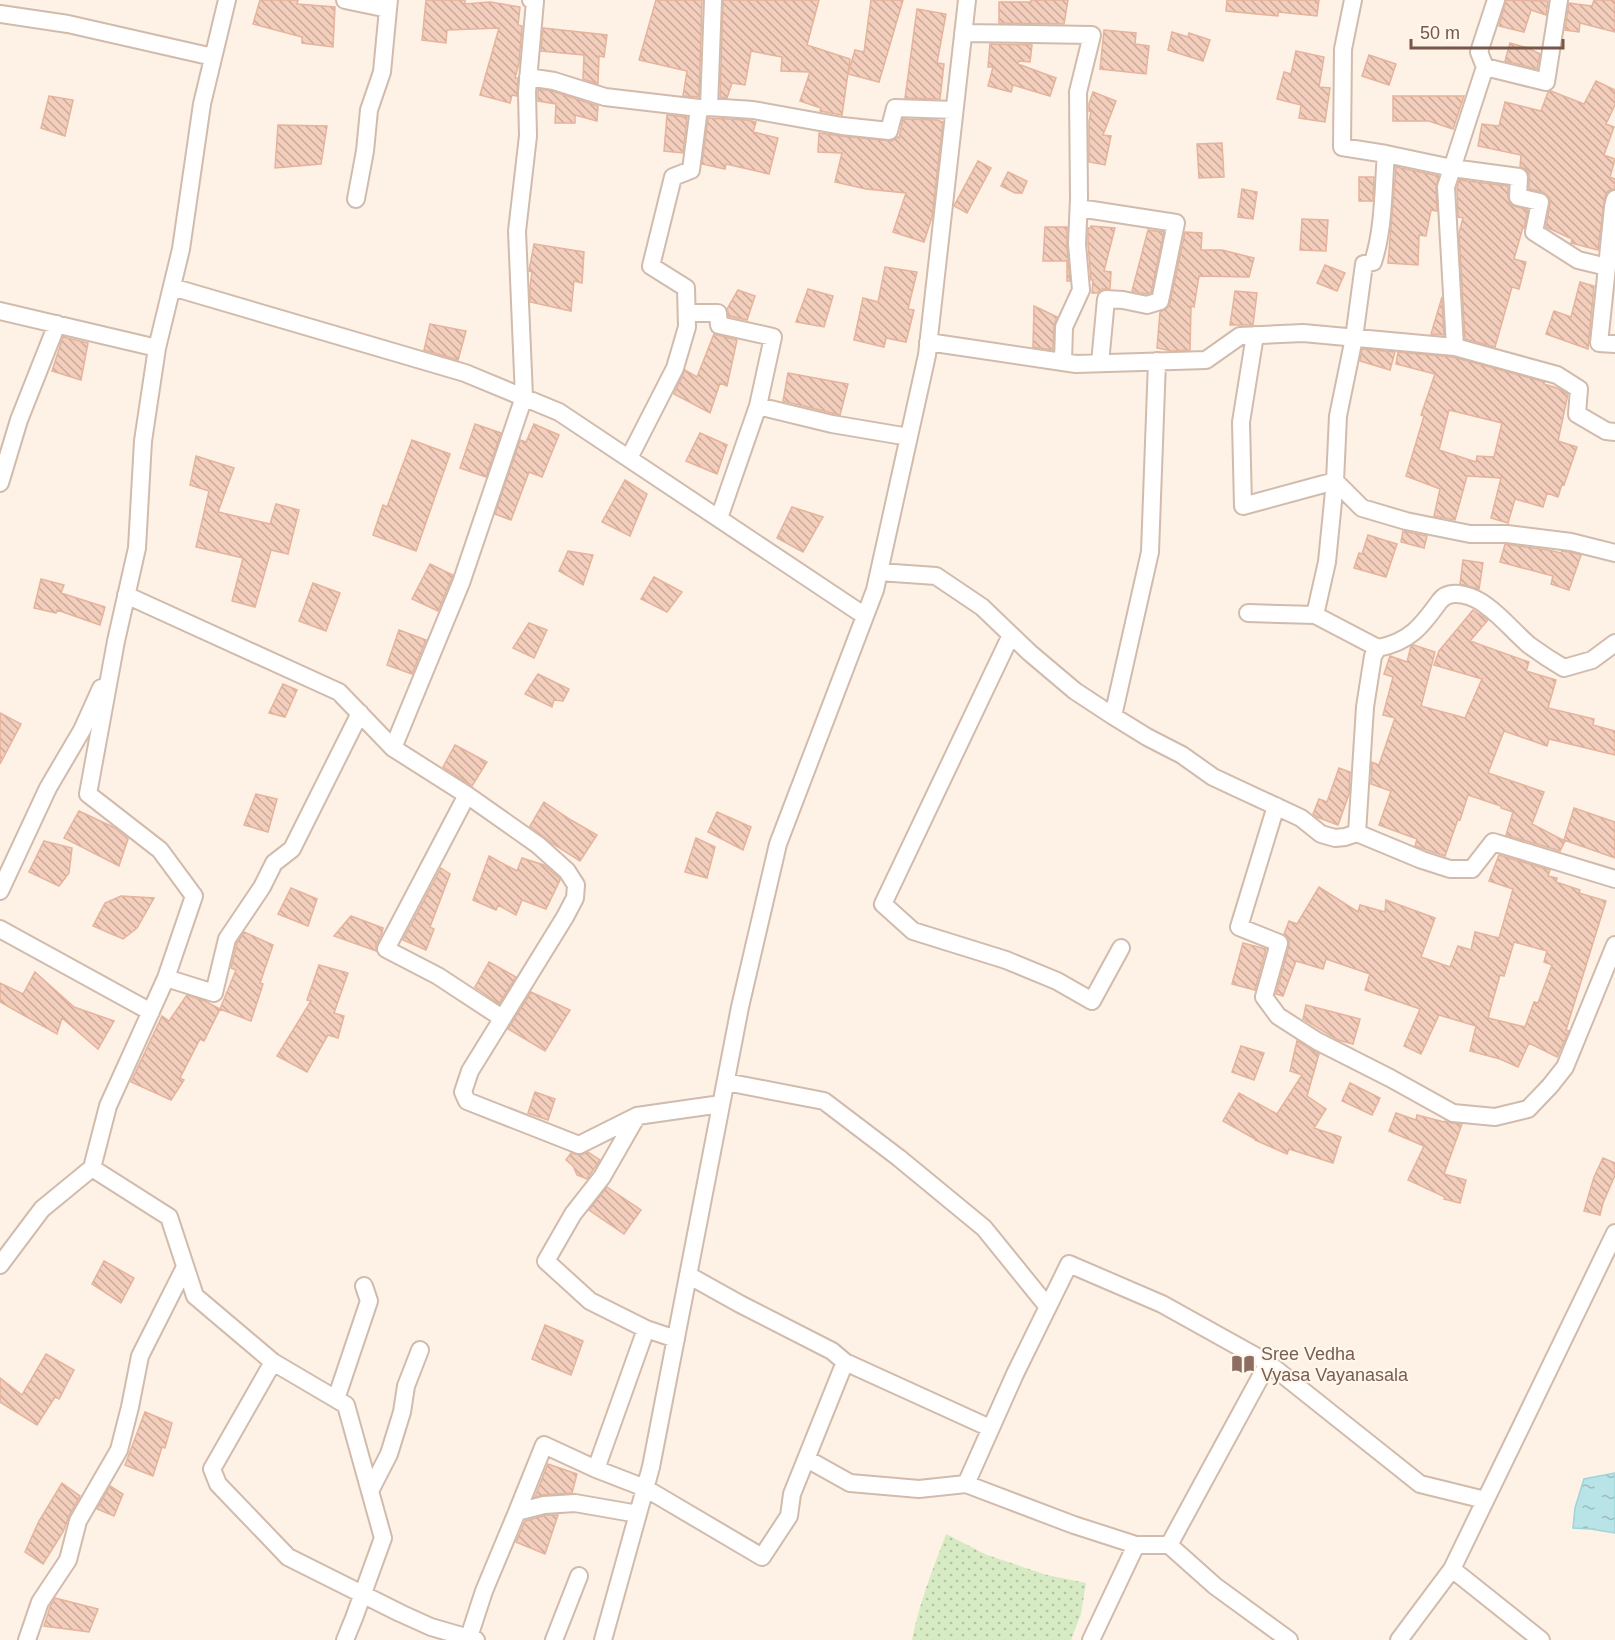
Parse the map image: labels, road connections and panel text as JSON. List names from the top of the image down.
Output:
{
  "places": {
    "library": ["Sree Vedha Vyasa Vayanasala"]
  },
  "scale_bar": "50 m"
}
